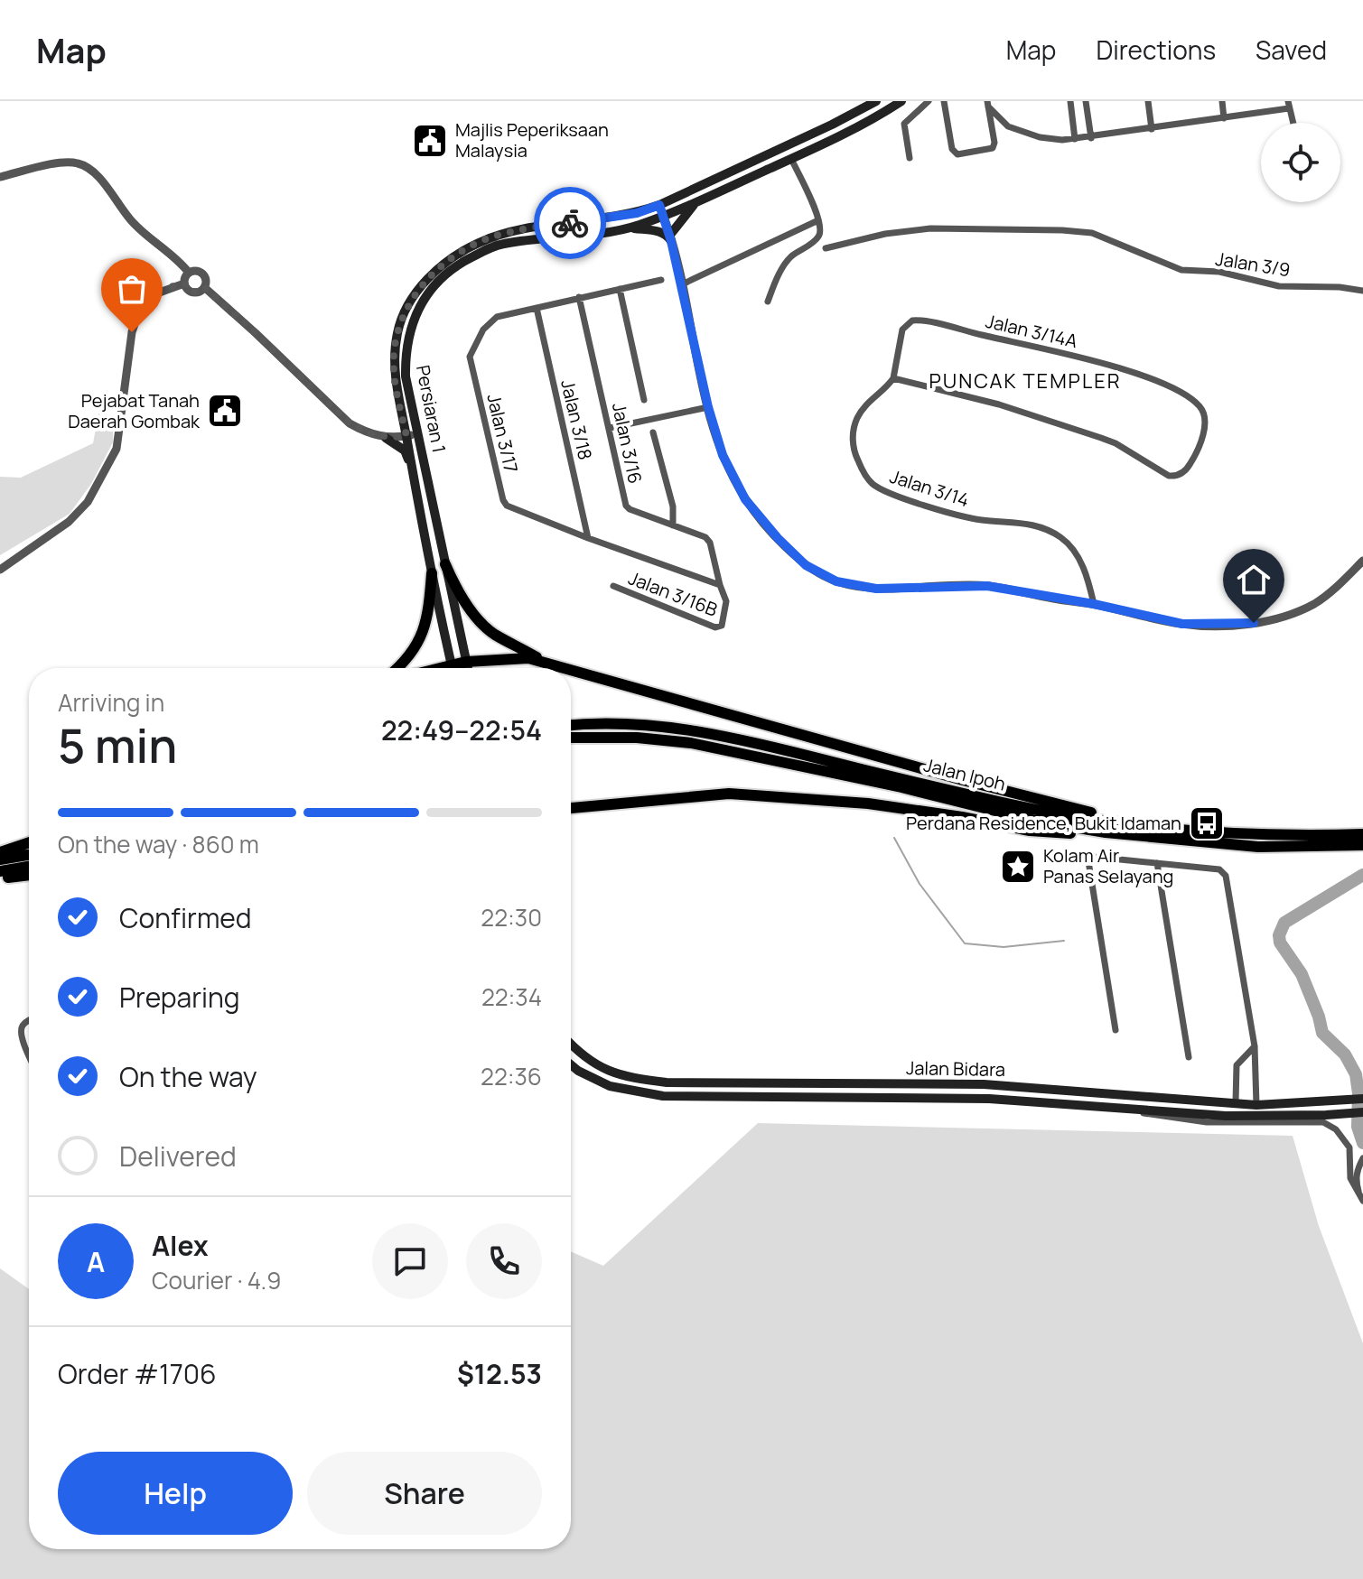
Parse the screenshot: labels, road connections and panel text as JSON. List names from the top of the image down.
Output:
{
  "streets": {
    "highway": ["Jalan Ipoh"],
    "main road": ["Persiaran 1", "Jalan Bidara"],
    "street": [
      "Jalan 3/9",
      "Jalan 3/14A",
      "Jalan 3/18",
      "Jalan 3/17",
      "Jalan 3/16",
      "Jalan 3/14",
      "Jalan 3/16B"
    ]
  },
  "crossings": [
    ["Jalan 3/14A", "Jalan 3/14"],
    ["Jalan 3/18", "Jalan 3/17"],
    ["Jalan 3/17", "Jalan 3/16"],
    ["Jalan 3/17", "Jalan 3/16B"],
    ["Jalan 3/16", "Jalan 3/16B"]
  ],
  "districts": ["PUNCAK TEMPLER"],
  "places": {
    "public building": ["Majlis Peperiksaan Malaysia", "Pejabat Tanah Daerah Gombak"],
    "bus stop": ["Perdana Residence, Bukit Idaman"],
    "place": ["Kolam Air Panas Selayang"]
  },
  "page": {
    "header": "Map",
    "nav": ["Map", "Directions", "Saved"],
    "heading": ["5 min", "Arriving in", "22:49–22:54"],
    "panel": [
      "Alex",
      "Courier · 4.9",
      "Order #1706",
      "$12.53"
    ],
    "bar": "On the way · 860 m",
    "list": [
      ["Confirmed", "22:30"],
      ["Preparing", "22:34"],
      ["On the way", "22:36"],
      "Delivered"
    ],
    "round": "A",
    "buttons": ["Help", "Share"]
  }
}
